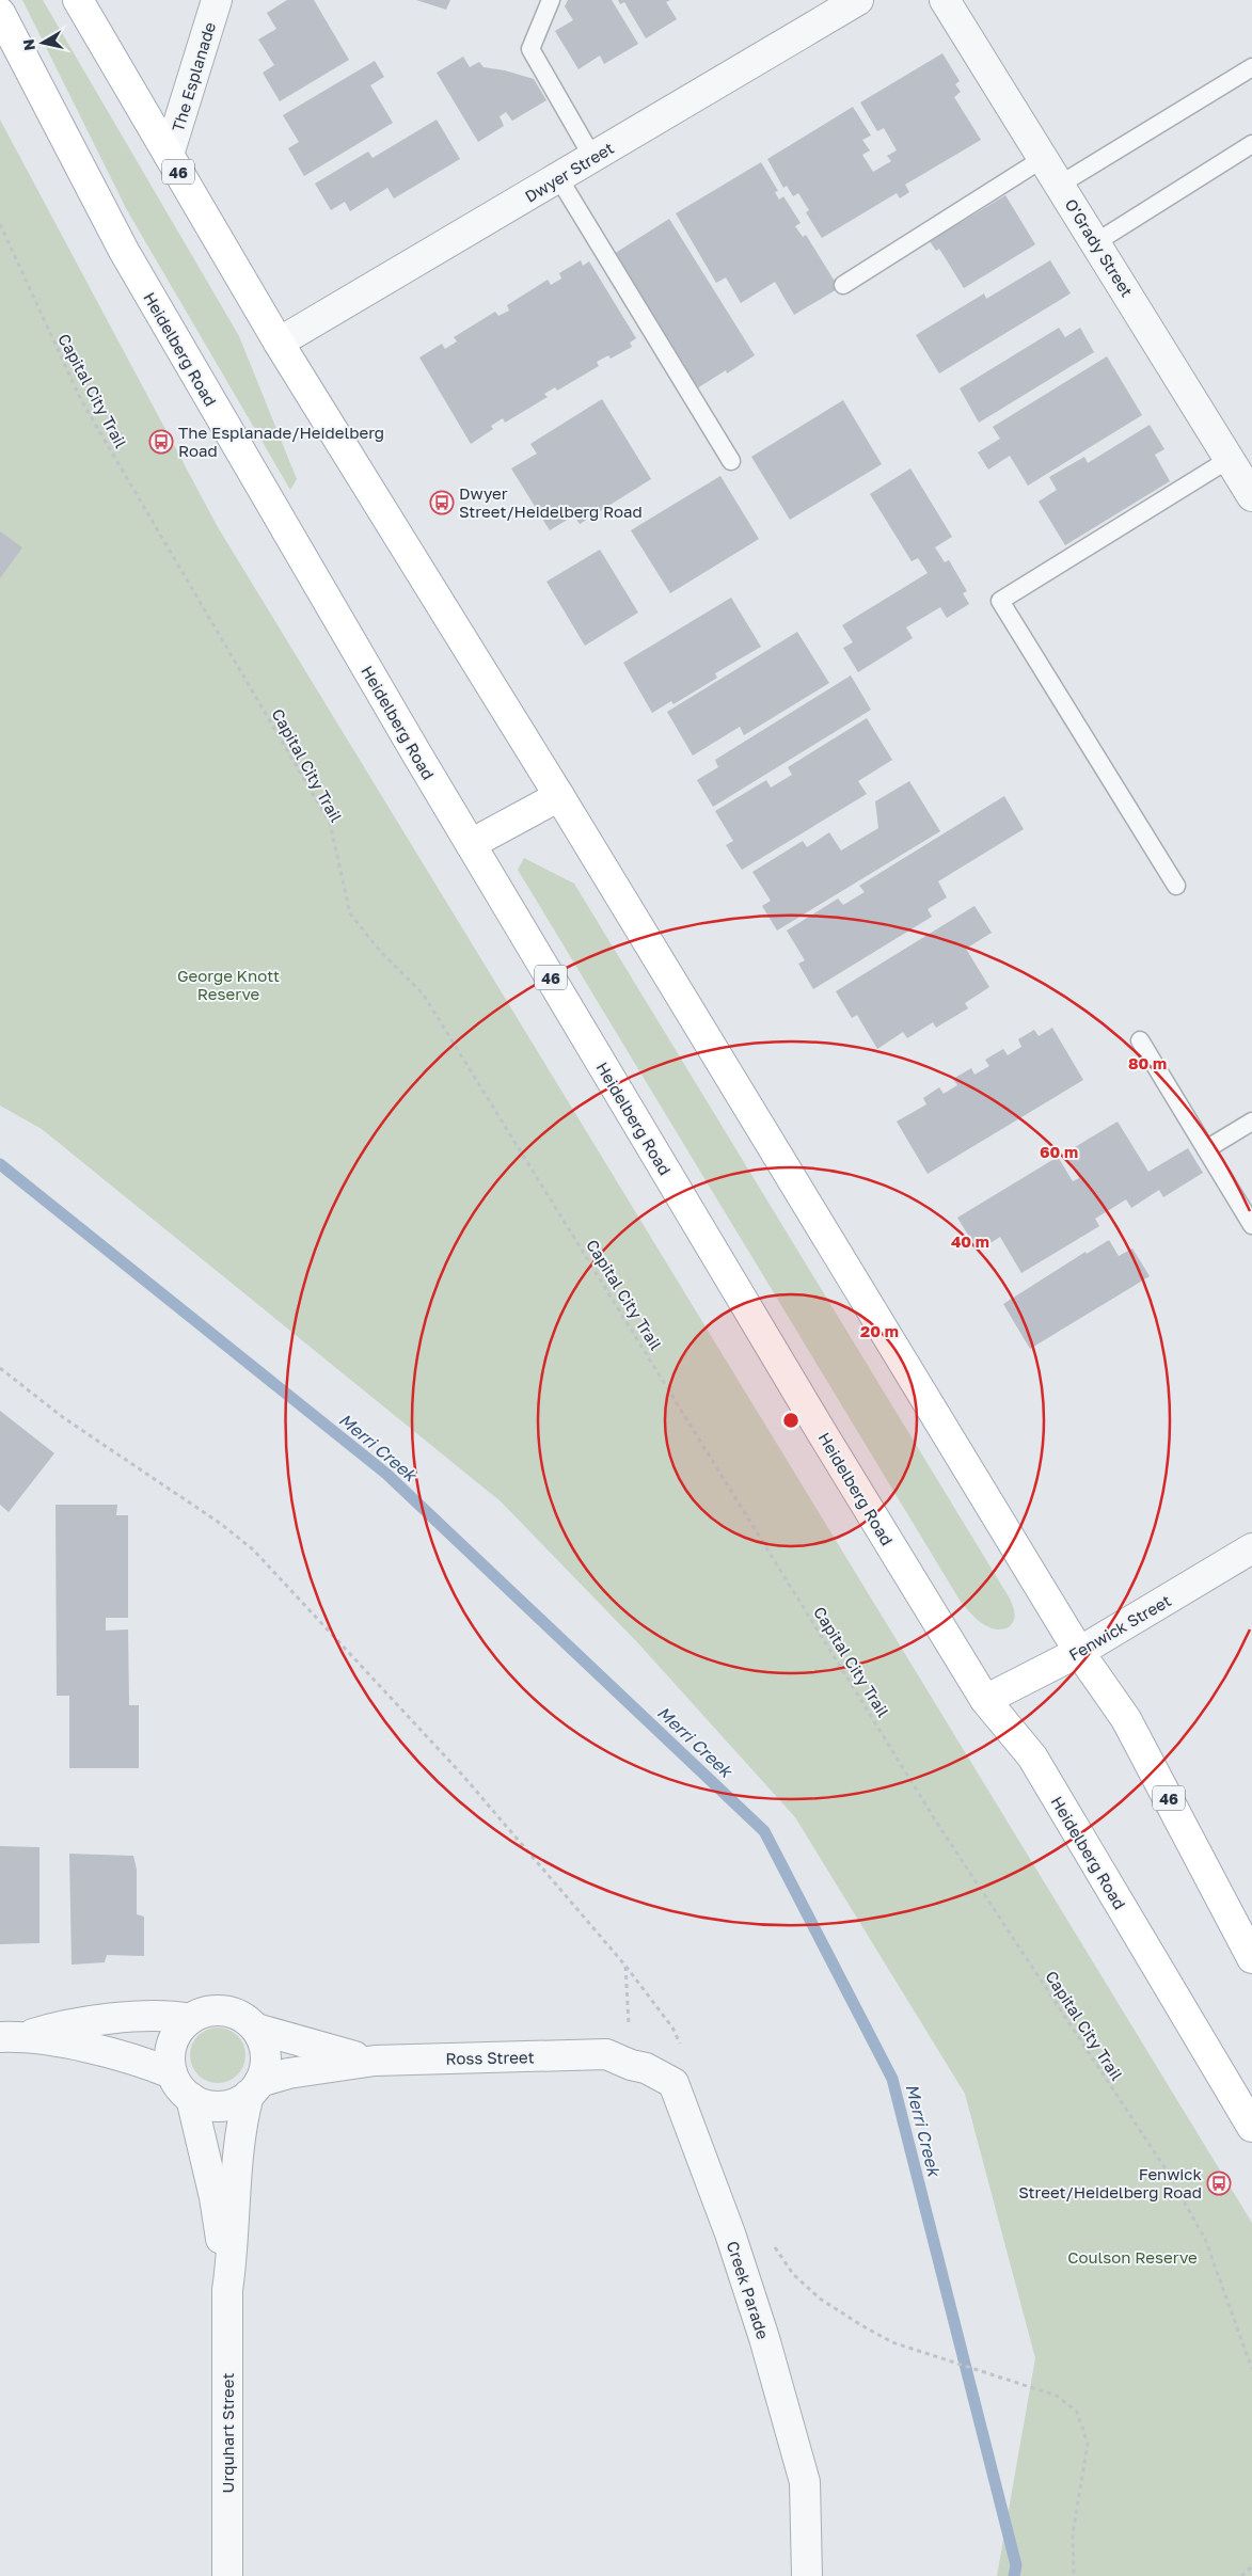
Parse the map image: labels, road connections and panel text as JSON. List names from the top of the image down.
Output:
{
  "streets": {
    "main road": ["46", "Heidelberg Road", "Fenwick Street"],
    "street": [
      "The Esplanade",
      "Dwyer Street",
      "O'Grady Street",
      "Ross Street",
      "Creek Parade",
      "Urquhart Street"
    ],
    "path": ["Capital City Trail"]
  },
  "crossings": [
    ["The Esplanade", "46"],
    ["46", "Dwyer Street"],
    ["46", "Fenwick Street"],
    ["Heidelberg Road", "Fenwick Street"],
    ["Ross Street", "Creek Parade"],
    ["Ross Street", "Urquhart Street"]
  ],
  "water": ["Merri Creek"],
  "parks": ["George Knott Reserve", "Coulson Reserve"],
  "places": {
    "bus stop": ["The Esplanade/Heidelberg Road", "Dwyer Street/Heidelberg Road", "Fenwick Street/Heidelberg Road"]
  },
  "north": "left",
  "rings": [
    "80 m",
    "60 m",
    "40 m",
    "20 m"
  ]
}
